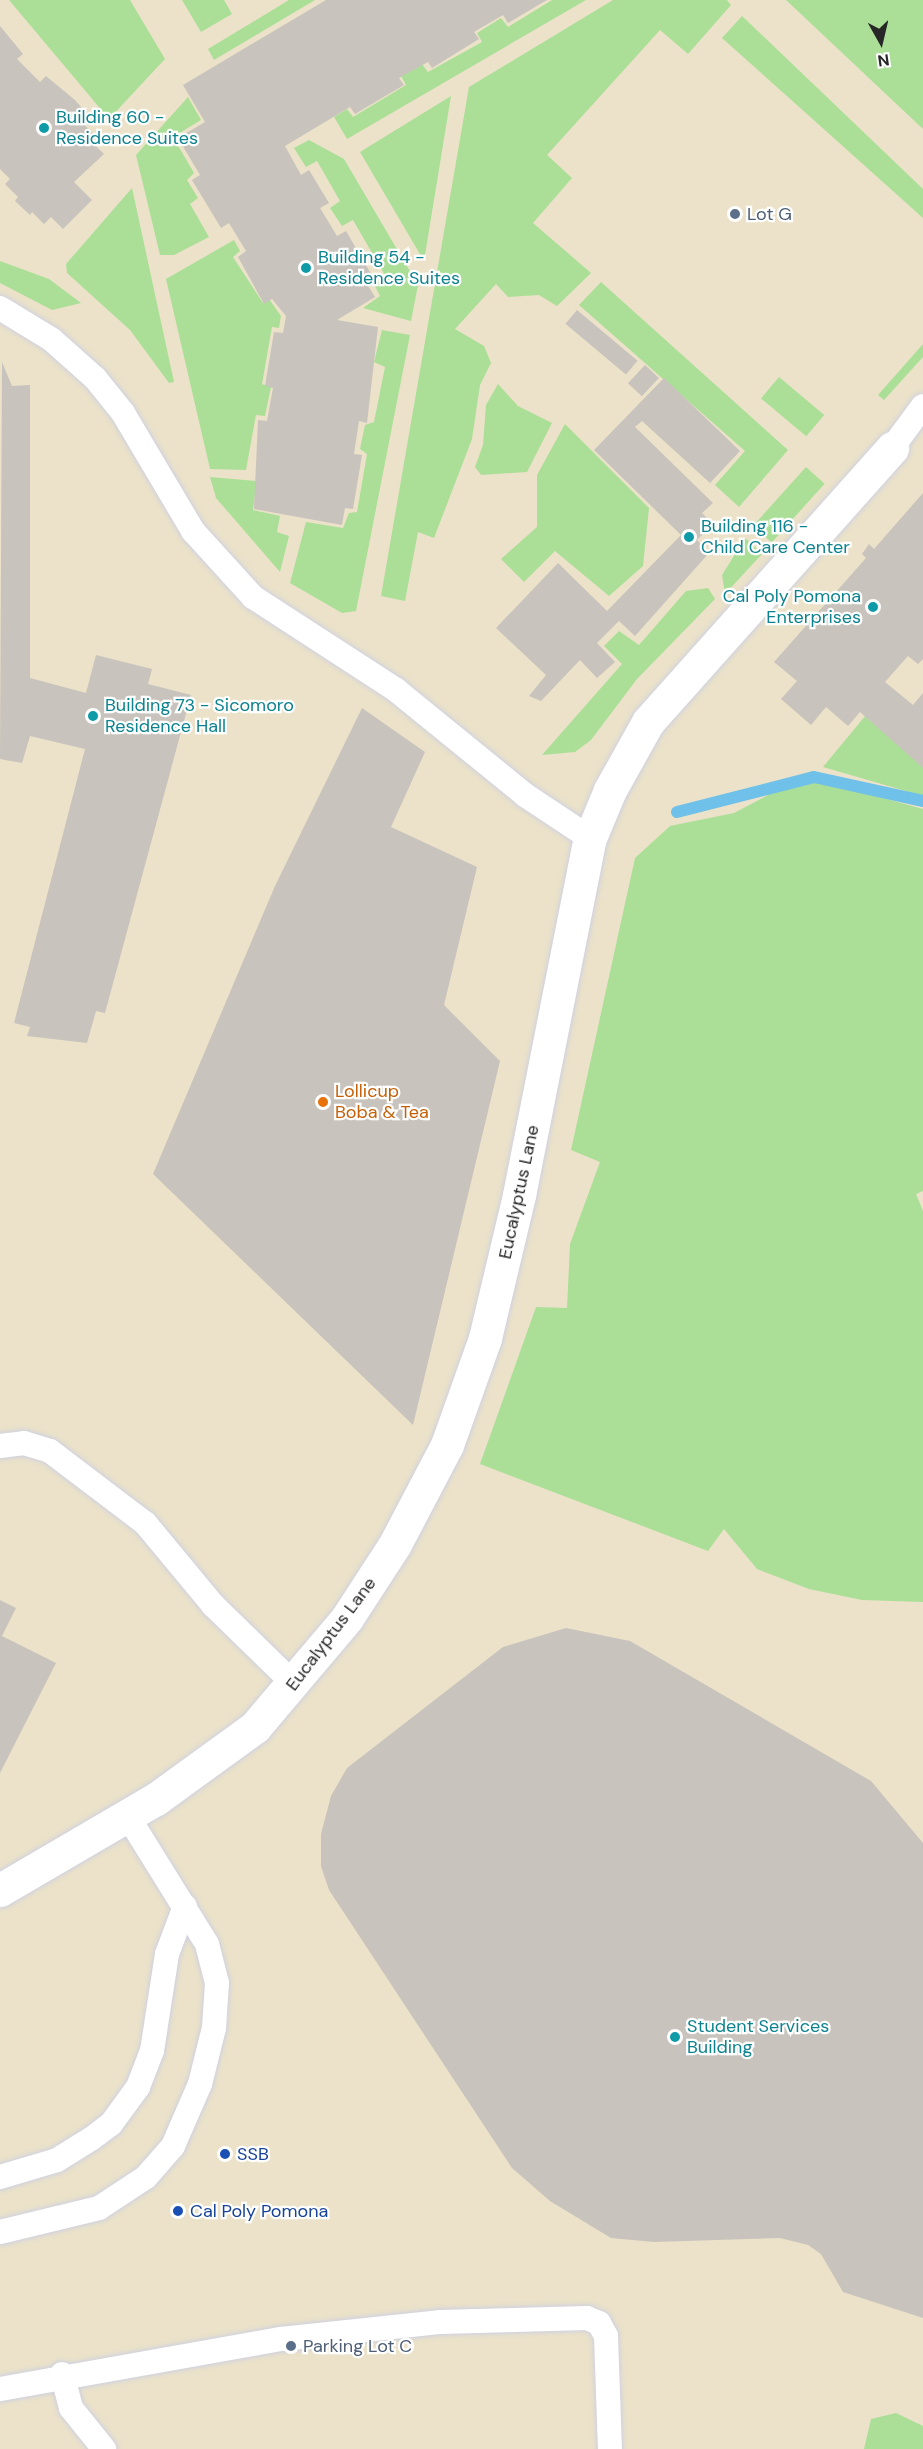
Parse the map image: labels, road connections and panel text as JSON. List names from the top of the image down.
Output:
{
  "streets": {
    "street": ["Eucalyptus Lane"]
  },
  "places": [
    "Building 60 - Residence Suites",
    "Lot G",
    "Building 54 - Residence Suites",
    "Building 116 - Child Care Center",
    "Cal Poly Pomona Enterprises",
    "Building 73 - Sicomoro Residence Hall",
    "Lollicup Boba & Tea",
    "Student Services Building",
    "SSB",
    "Cal Poly Pomona",
    "Parking Lot C"
  ],
  "north": "bottom"
}
